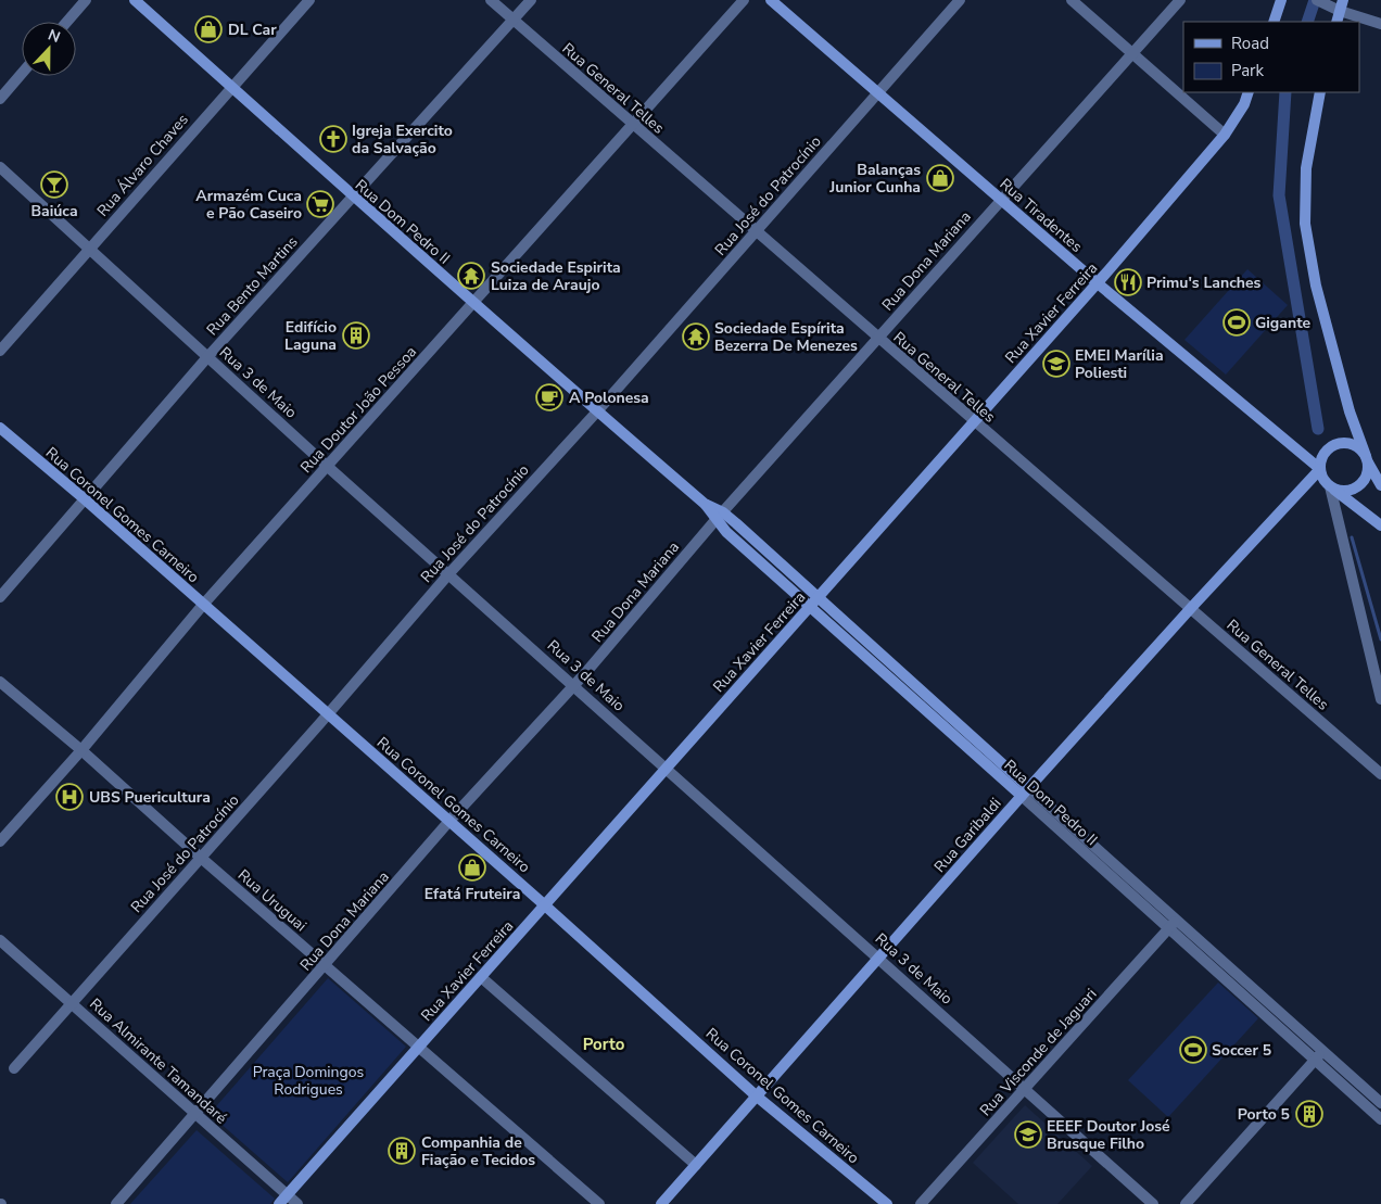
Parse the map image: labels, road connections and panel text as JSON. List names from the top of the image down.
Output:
{
  "streets": {
    "street": [
      "Rua General Telles",
      "Rua Álvaro Chaves",
      "Rua José do Patrocínio",
      "Rua Tiradentes",
      "Rua Dom Pedro II",
      "Rua Dona Mariana",
      "Rua Bento Martins",
      "Rua Xavier Ferreira",
      "Rua 3 de Maio",
      "Rua Doutor João Pessoa",
      "Rua Coronel Gomes Carneiro",
      "Rua Garibaldi",
      "Rua Uruguai",
      "Rua Visconde de Jaguari",
      "Rua Almirante Tamandaré"
    ]
  },
  "crossings": [
    ["Rua General Telles", "Rua José do Patrocínio"],
    ["Rua General Telles", "Rua Dona Mariana"],
    ["Rua General Telles", "Rua Bento Martins"],
    ["Rua General Telles", "Rua Xavier Ferreira"],
    ["Rua General Telles", "Rua Doutor João Pessoa"],
    ["Rua General Telles", "Rua Garibaldi"],
    ["Rua Álvaro Chaves", "Rua Dom Pedro II"],
    ["Rua Álvaro Chaves", "Rua 3 de Maio"],
    ["Rua José do Patrocínio", "Rua Tiradentes"],
    ["Rua José do Patrocínio", "Rua Dom Pedro II"],
    ["Rua José do Patrocínio", "Rua 3 de Maio"],
    ["Rua José do Patrocínio", "Rua Coronel Gomes Carneiro"],
    ["Rua José do Patrocínio", "Rua Uruguai"],
    ["Rua José do Patrocínio", "Rua Almirante Tamandaré"],
    ["Rua Tiradentes", "Rua Dona Mariana"],
    ["Rua Tiradentes", "Rua Xavier Ferreira"],
    ["Rua Tiradentes", "Rua Garibaldi"],
    ["Rua Dom Pedro II", "Rua Dona Mariana"],
    ["Rua Dom Pedro II", "Rua Bento Martins"],
    ["Rua Dom Pedro II", "Rua Xavier Ferreira"],
    ["Rua Dom Pedro II", "Rua Doutor João Pessoa"],
    ["Rua Dom Pedro II", "Rua Garibaldi"],
    ["Rua Dom Pedro II", "Rua Visconde de Jaguari"],
    ["Rua Dona Mariana", "Rua 3 de Maio"],
    ["Rua Dona Mariana", "Rua Coronel Gomes Carneiro"],
    ["Rua Dona Mariana", "Rua Uruguai"],
    ["Rua Dona Mariana", "Rua Almirante Tamandaré"],
    ["Rua Bento Martins", "Rua 3 de Maio"],
    ["Rua Bento Martins", "Rua Coronel Gomes Carneiro"],
    ["Rua Xavier Ferreira", "Rua 3 de Maio"],
    ["Rua Xavier Ferreira", "Rua Coronel Gomes Carneiro"],
    ["Rua Xavier Ferreira", "Rua Uruguai"],
    ["Rua Xavier Ferreira", "Rua Almirante Tamandaré"],
    ["Rua 3 de Maio", "Rua Doutor João Pessoa"],
    ["Rua 3 de Maio", "Rua Garibaldi"],
    ["Rua 3 de Maio", "Rua Visconde de Jaguari"],
    ["Rua Doutor João Pessoa", "Rua Coronel Gomes Carneiro"],
    ["Rua Doutor João Pessoa", "Rua Uruguai"],
    ["Rua Coronel Gomes Carneiro", "Rua Garibaldi"]
  ],
  "districts": ["Porto"],
  "parks": ["Praça Domingos Rodrigues"],
  "places": {
    "shop": ["DL Car", "Balanças Junior Cunha", "Efatá Fruteira"],
    "church": ["Igreja Exercito da Salvação"],
    "bar": ["Baiúca"],
    "supermarket": ["Armazém Cuca e Pão Caseiro"],
    "temple": ["Sociedade Espirita Luiza de Araujo", "Sociedade Espírita Bezerra De Menezes"],
    "restaurant": ["Primu's Lanches"],
    "sports": ["Gigante", "Soccer 5"],
    "building": ["Edifício Laguna", "Porto 5", "Companhia de Fiação e Tecidos"],
    "school or university": ["EMEI Marília Poliesti", "EEEF Doutor José Brusque Filho"],
    "cafe": ["A Polonesa"],
    "hospital": ["UBS Puericultura"]
  },
  "legend": ["Road", "Park"],
  "north": "top"
}
